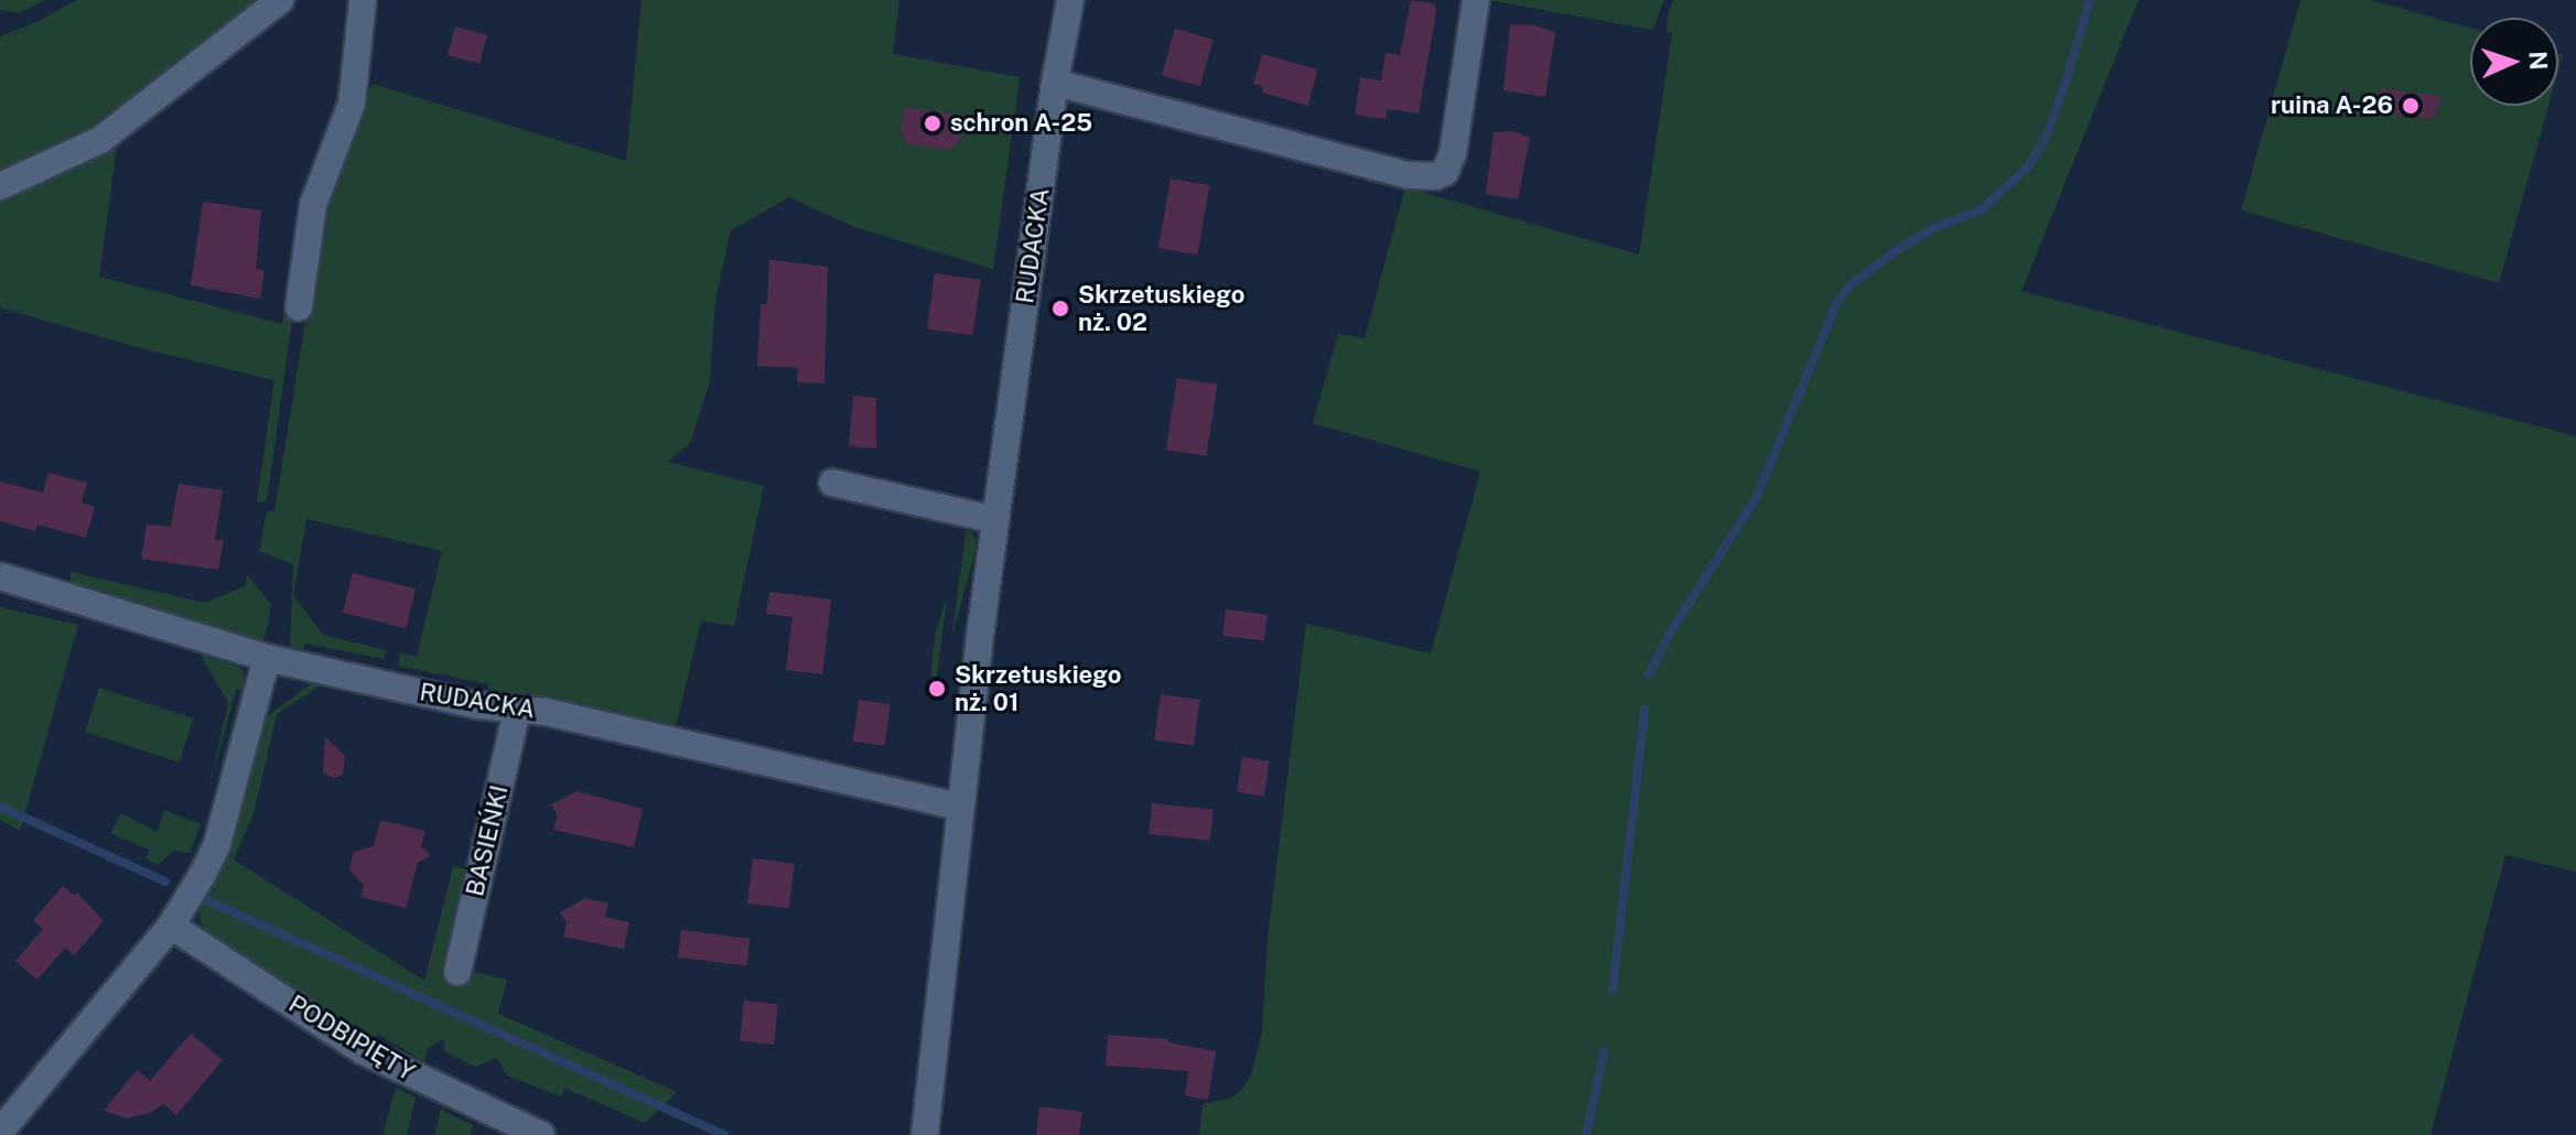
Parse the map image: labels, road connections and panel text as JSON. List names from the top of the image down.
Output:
{
  "streets": {
    "street": ["RUDACKA", "BASIEŃKI", "PODBIPIĘTY"]
  },
  "crossings": [
    ["RUDACKA", "BASIEŃKI"]
  ],
  "places": [
    "ruina A-26",
    "schron A-25",
    "Skrzetuskiego nż. 02",
    "Skrzetuskiego nż. 01"
  ],
  "north": "right"
}
